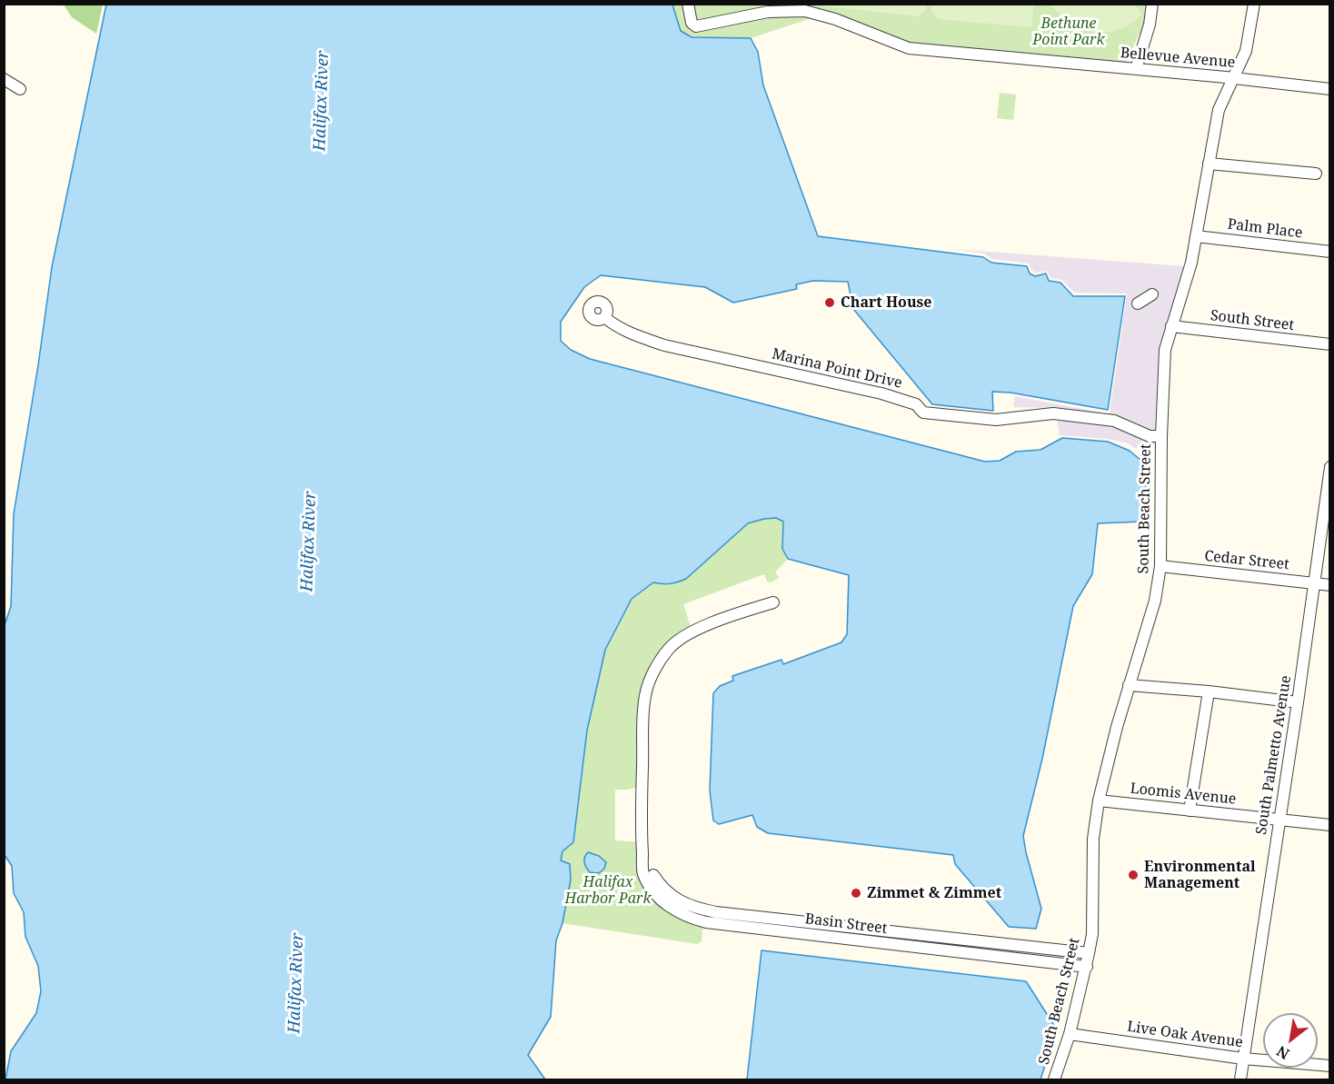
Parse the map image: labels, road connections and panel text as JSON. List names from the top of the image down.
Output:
{
  "streets": {
    "street": [
      "Bellevue Avenue",
      "Palm Place",
      "South Street",
      "Marina Point Drive",
      "South Beach Street",
      "Cedar Street",
      "South Palmetto Avenue",
      "Loomis Avenue",
      "Basin Street",
      "Live Oak Avenue"
    ]
  },
  "crossings": [
    ["Bellevue Avenue", "South Beach Street"],
    ["Palm Place", "South Beach Street"],
    ["South Street", "South Beach Street"],
    ["Marina Point Drive", "South Beach Street"],
    ["South Beach Street", "Cedar Street"],
    ["South Beach Street", "Loomis Avenue"],
    ["South Beach Street", "Basin Street"],
    ["South Beach Street", "Live Oak Avenue"],
    ["Cedar Street", "South Palmetto Avenue"],
    ["South Palmetto Avenue", "Loomis Avenue"],
    ["South Palmetto Avenue", "Live Oak Avenue"]
  ],
  "water": ["Halifax River"],
  "parks": ["Bethune Point Park", "Halifax Harbor Park"],
  "places": ["Chart House", "Environmental Management", "Zimmet & Zimmet"],
  "north": "bottom left"
}
